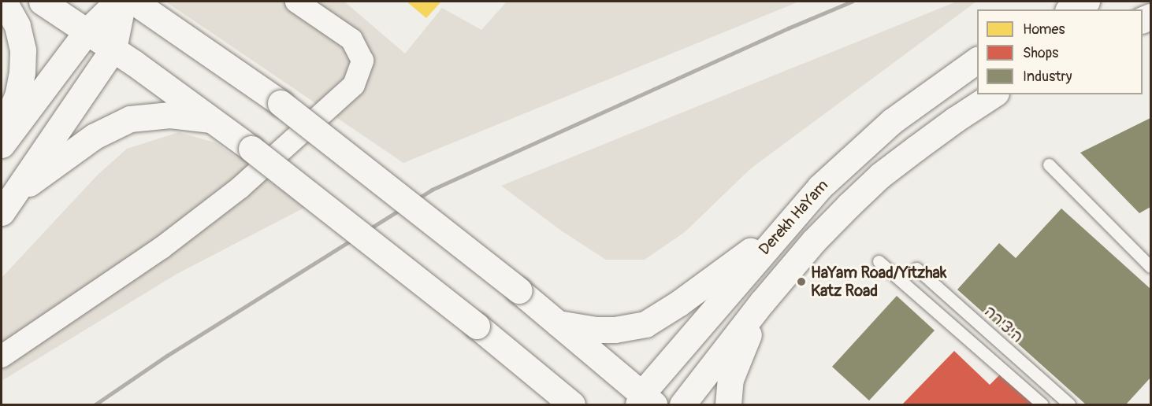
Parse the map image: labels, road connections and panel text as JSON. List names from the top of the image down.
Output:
{
  "streets": {
    "main road": ["Derekh HaYam"],
    "lane": ["היצירה"]
  },
  "places": ["HaYam Road/Yitzhak Katz Road"],
  "legend": ["Homes", "Shops", "Industry"]
}
